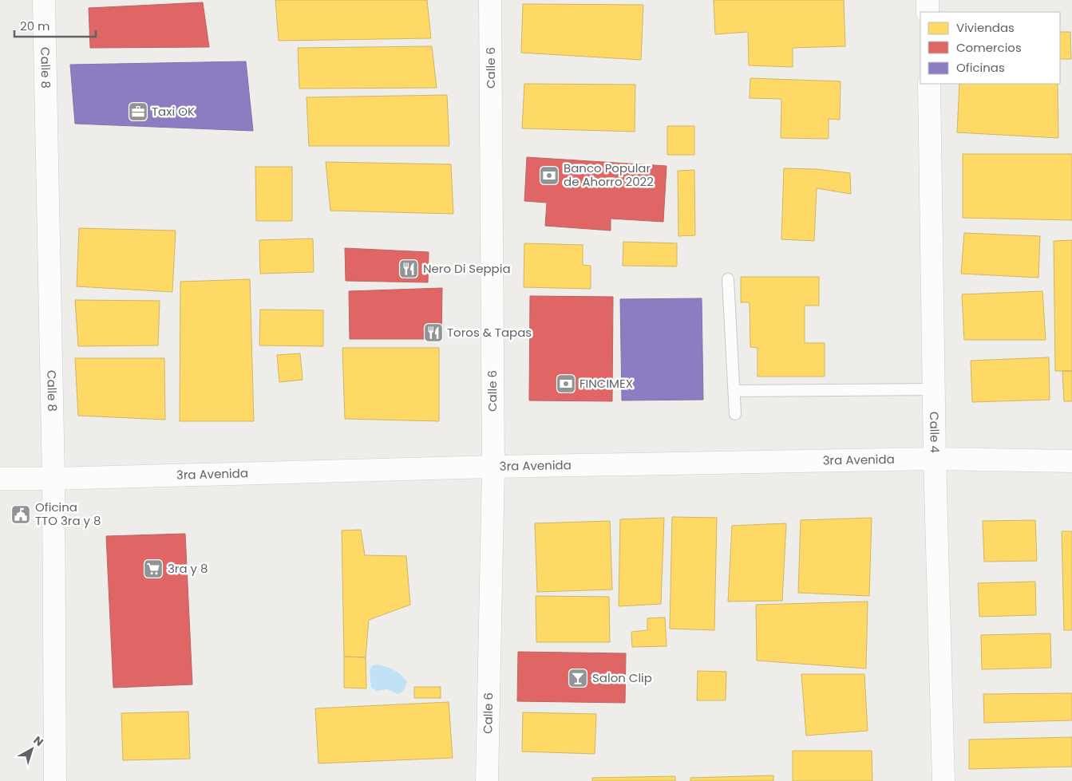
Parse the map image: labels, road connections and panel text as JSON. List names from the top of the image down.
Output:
{
  "streets": {
    "street": [
      "Calle 8",
      "Calle 6",
      "Calle 4",
      "3ra Avenida"
    ]
  },
  "crossings": [
    ["Calle 8", "3ra Avenida"],
    ["Calle 6", "3ra Avenida"],
    ["Calle 4", "3ra Avenida"]
  ],
  "places": {
    "office": ["Taxi OK"],
    "bank": ["Banco Popular de Ahorro 2022", "FINCIMEX"],
    "restaurant": ["Nero Di Seppia", "Toros & Tapas"],
    "public building": ["Oficina TTO 3ra y 8"],
    "supermarket": ["3ra y 8"],
    "bar": ["Salon Clip"]
  },
  "legend": ["Viviendas", "Comercios", "Oficinas"],
  "scale_bar": "20 m",
  "north": "top right"
}
